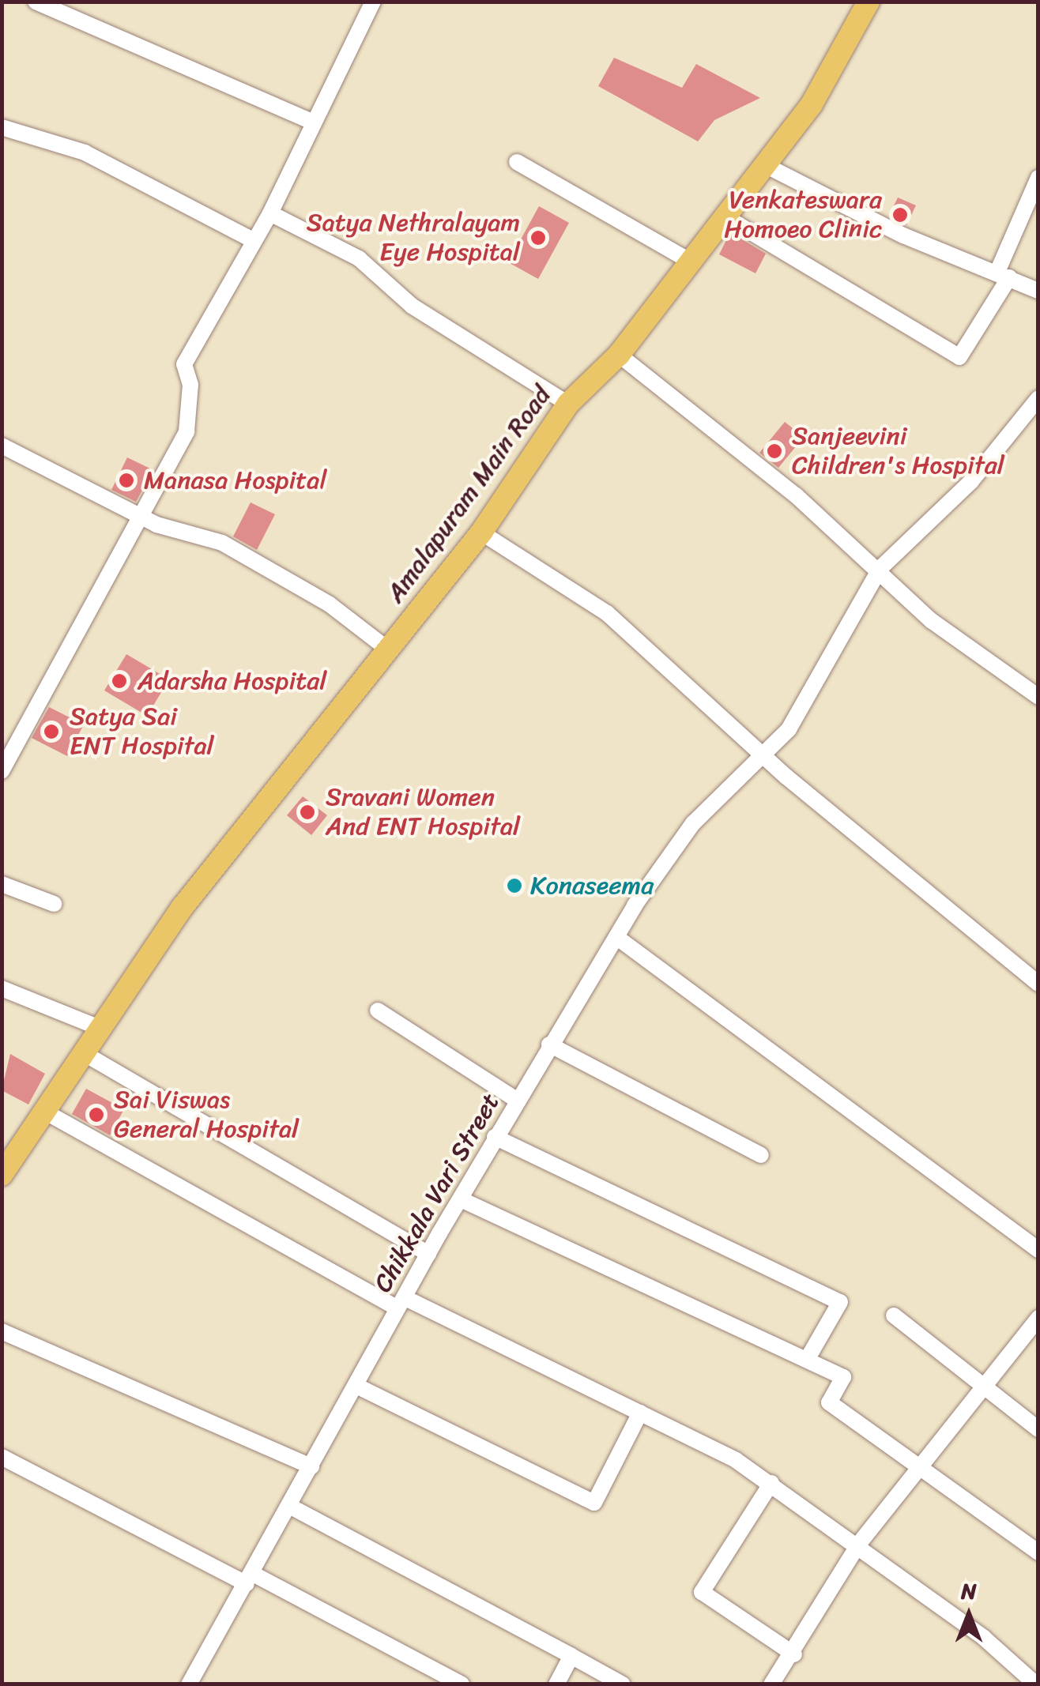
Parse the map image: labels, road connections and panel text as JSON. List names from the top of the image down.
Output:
{
  "streets": {
    "highway": ["Amalapuram Main Road"],
    "street": ["Chikkala Vari Street"]
  },
  "places": [
    "Venkateswara Homoeo Clinic",
    "Satya Nethralayam Eye Hospital",
    "Sanjeevini Children's Hospital",
    "Manasa Hospital",
    "Adarsha Hospital",
    "Satya Sai ENT Hospital",
    "Sravani Women And ENT Hospital",
    "Konaseema",
    "Sai Viswas General Hospital"
  ],
  "north": "top"
}
